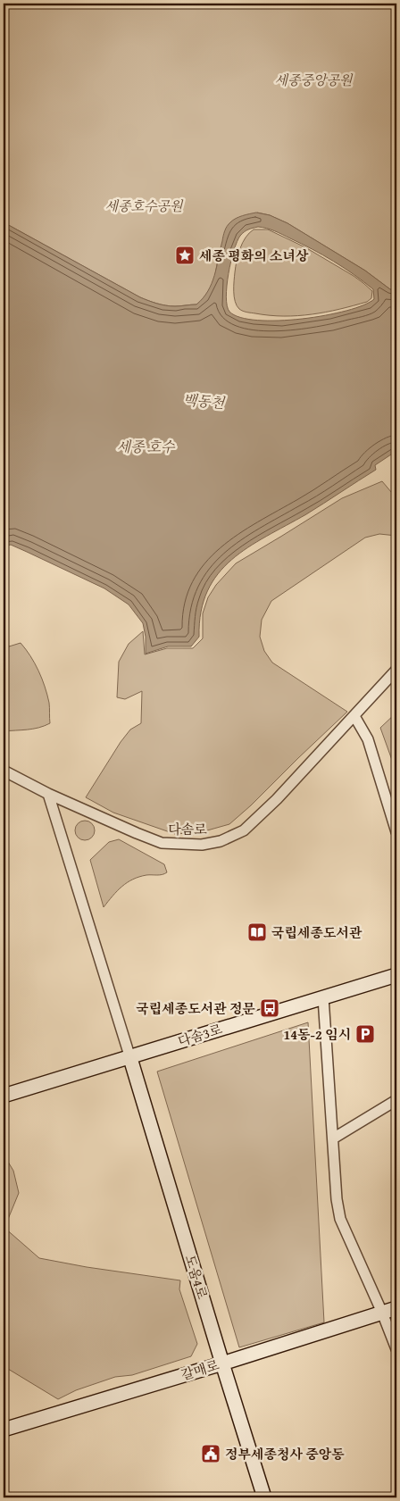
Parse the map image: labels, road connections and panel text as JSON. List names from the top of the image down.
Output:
{
  "streets": {
    "street": [
      "다솜로",
      "다솜3로",
      "도움4로",
      "갈매로"
    ]
  },
  "crossings": [
    ["다솜3로", "도움4로"],
    ["도움4로", "갈매로"]
  ],
  "water": ["백동천", "세종 호수"],
  "parks": ["세종중앙공원", "세종호수공원"],
  "places": {
    "place": ["세종 평화의 소녀상"],
    "library": ["국립세종도서관"],
    "bus stop": ["국립세종도서관 정문"],
    "parking": ["14동-2 임시"],
    "public building": ["정부세종청사 중앙동"]
  }
}
